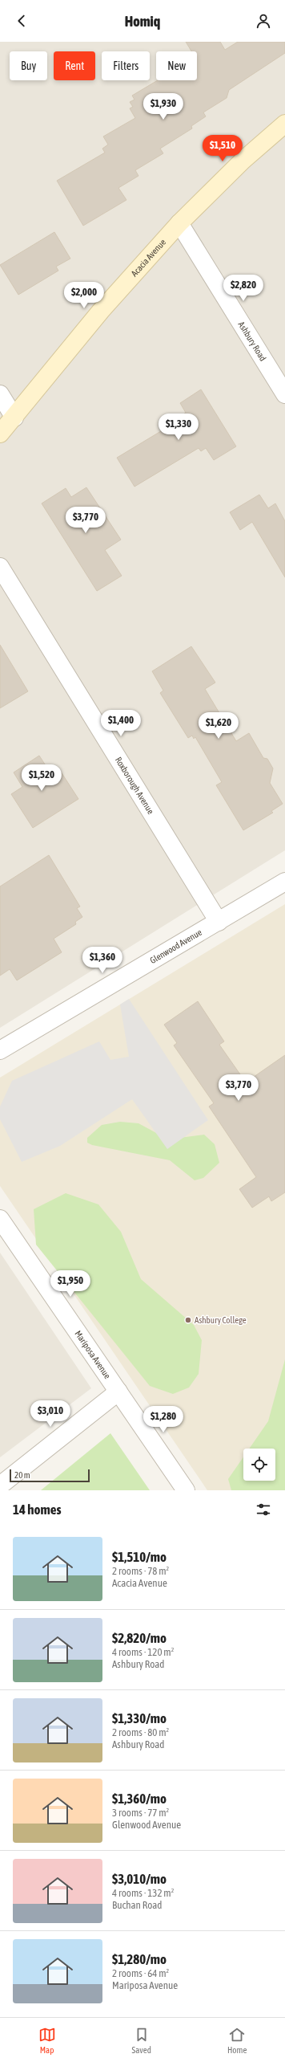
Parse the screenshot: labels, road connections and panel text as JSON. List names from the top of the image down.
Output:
{
  "streets": {
    "street": [
      "Acacia Avenue",
      "Ashbury Road",
      "Roxborough Avenue",
      "Glenwood Avenue",
      "Mariposa Avenue"
    ]
  },
  "crossings": [
    ["Acacia Avenue", "Ashbury Road"],
    ["Roxborough Avenue", "Glenwood Avenue"]
  ],
  "places": ["Ashbury College"],
  "scale_bar": "20 m",
  "page": {
    "header": "Homiq",
    "chip": [
      "Buy",
      "Rent",
      "Filters",
      "New"
    ],
    "price": [
      "$1,930",
      "$1,510",
      "$2,820",
      "$2,000",
      "$1,330",
      "$3,770",
      "$1,400",
      "$1,620",
      "$1,520",
      "$1,360",
      "$3,770",
      "$1,950",
      "$3,010",
      "$1,280"
    ],
    "scale": "20 m",
    "heading": "14 homes",
    "list": [
      {
        "name": "$1,510/mo",
        "note": "2 rooms · 78 m² · Acacia Avenue"
      },
      {
        "name": "$2,820/mo",
        "note": "4 rooms · 120 m² · Ashbury Road"
      },
      {
        "name": "$1,330/mo",
        "note": "2 rooms · 80 m² · Ashbury Road"
      },
      {
        "name": "$1,360/mo",
        "note": "3 rooms · 77 m² · Glenwood Avenue"
      },
      {
        "name": "$3,010/mo",
        "note": "4 rooms · 132 m² · Buchan Road"
      },
      {
        "name": "$1,280/mo",
        "note": "2 rooms · 64 m² · Mariposa Avenue"
      }
    ],
    "tabs": ["Map", "Saved", "Home"]
  }
}
